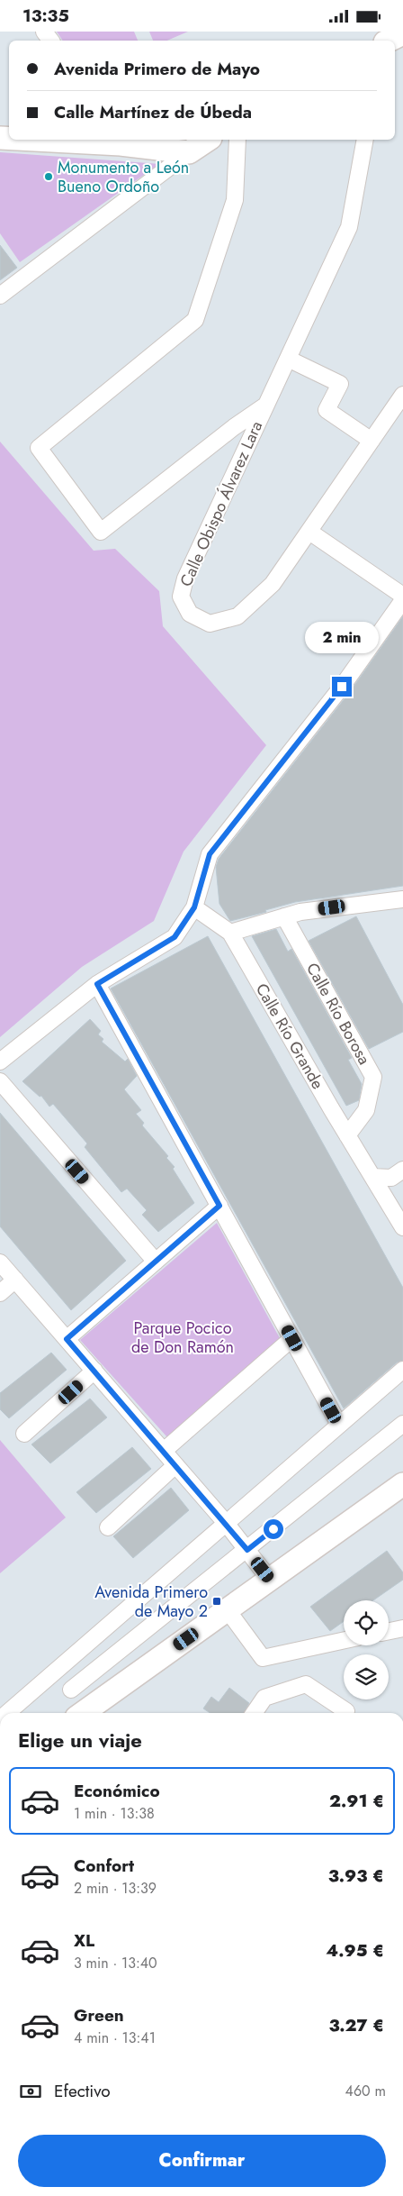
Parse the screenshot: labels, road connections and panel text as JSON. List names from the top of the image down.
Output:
{
  "streets": {
    "street": ["Calle Obispo Álvarez Lara", "Calle Río Borosa", "Calle Río Grande"]
  },
  "crossings": [
    ["Calle Río Borosa", "Calle Río Grande"]
  ],
  "parks": ["Parque Pocico de Don Ramón"],
  "places": {
    "other": ["Monumento a León Bueno Ordoño"],
    "transit": ["Avenida Primero de Mayo 2"]
  },
  "page": {
    "status": "13:35",
    "banner": ["Avenida Primero de Mayo", "Calle Martínez de Úbeda"],
    "bubble": "2 min",
    "heading": "Elige un viaje",
    "list": [
      {
        "name": "Económico",
        "note": "1 min · 13:38",
        "value": "2.91 €"
      },
      {
        "name": "Confort",
        "note": "2 min · 13:39",
        "value": "3.93 €"
      },
      {
        "name": "XL",
        "note": "3 min · 13:40",
        "value": "4.95 €"
      },
      {
        "name": "Green",
        "note": "4 min · 13:41",
        "value": "3.27 €"
      }
    ],
    "pay": ["Efectivo", "460 m"],
    "buttons": "Confirmar"
  }
}
